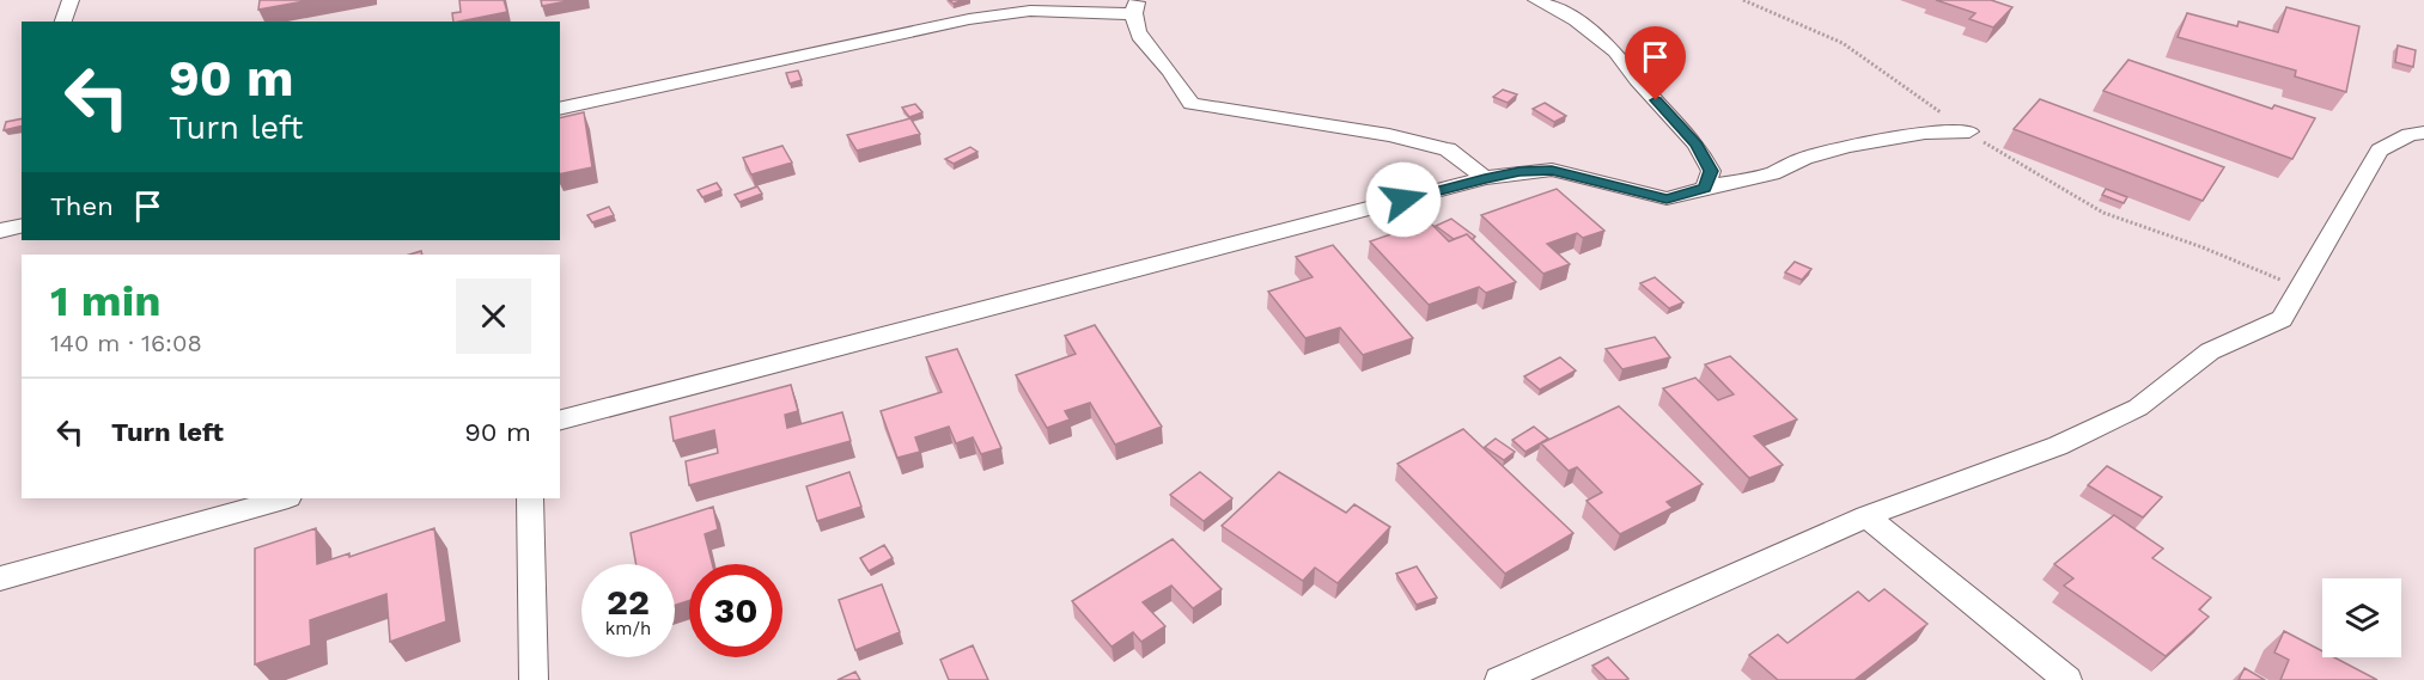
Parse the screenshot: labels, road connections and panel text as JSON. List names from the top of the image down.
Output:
{
  "page": {
    "turn": ["90 m", "Turn left"],
    "then": "Then",
    "heading": ["1 min", "140 m · 16:08"],
    "list": [
      {
        "name": "Turn left",
        "value": "90 m"
      }
    ],
    "speed": "22 km/h",
    "limit": "30"
  }
}
